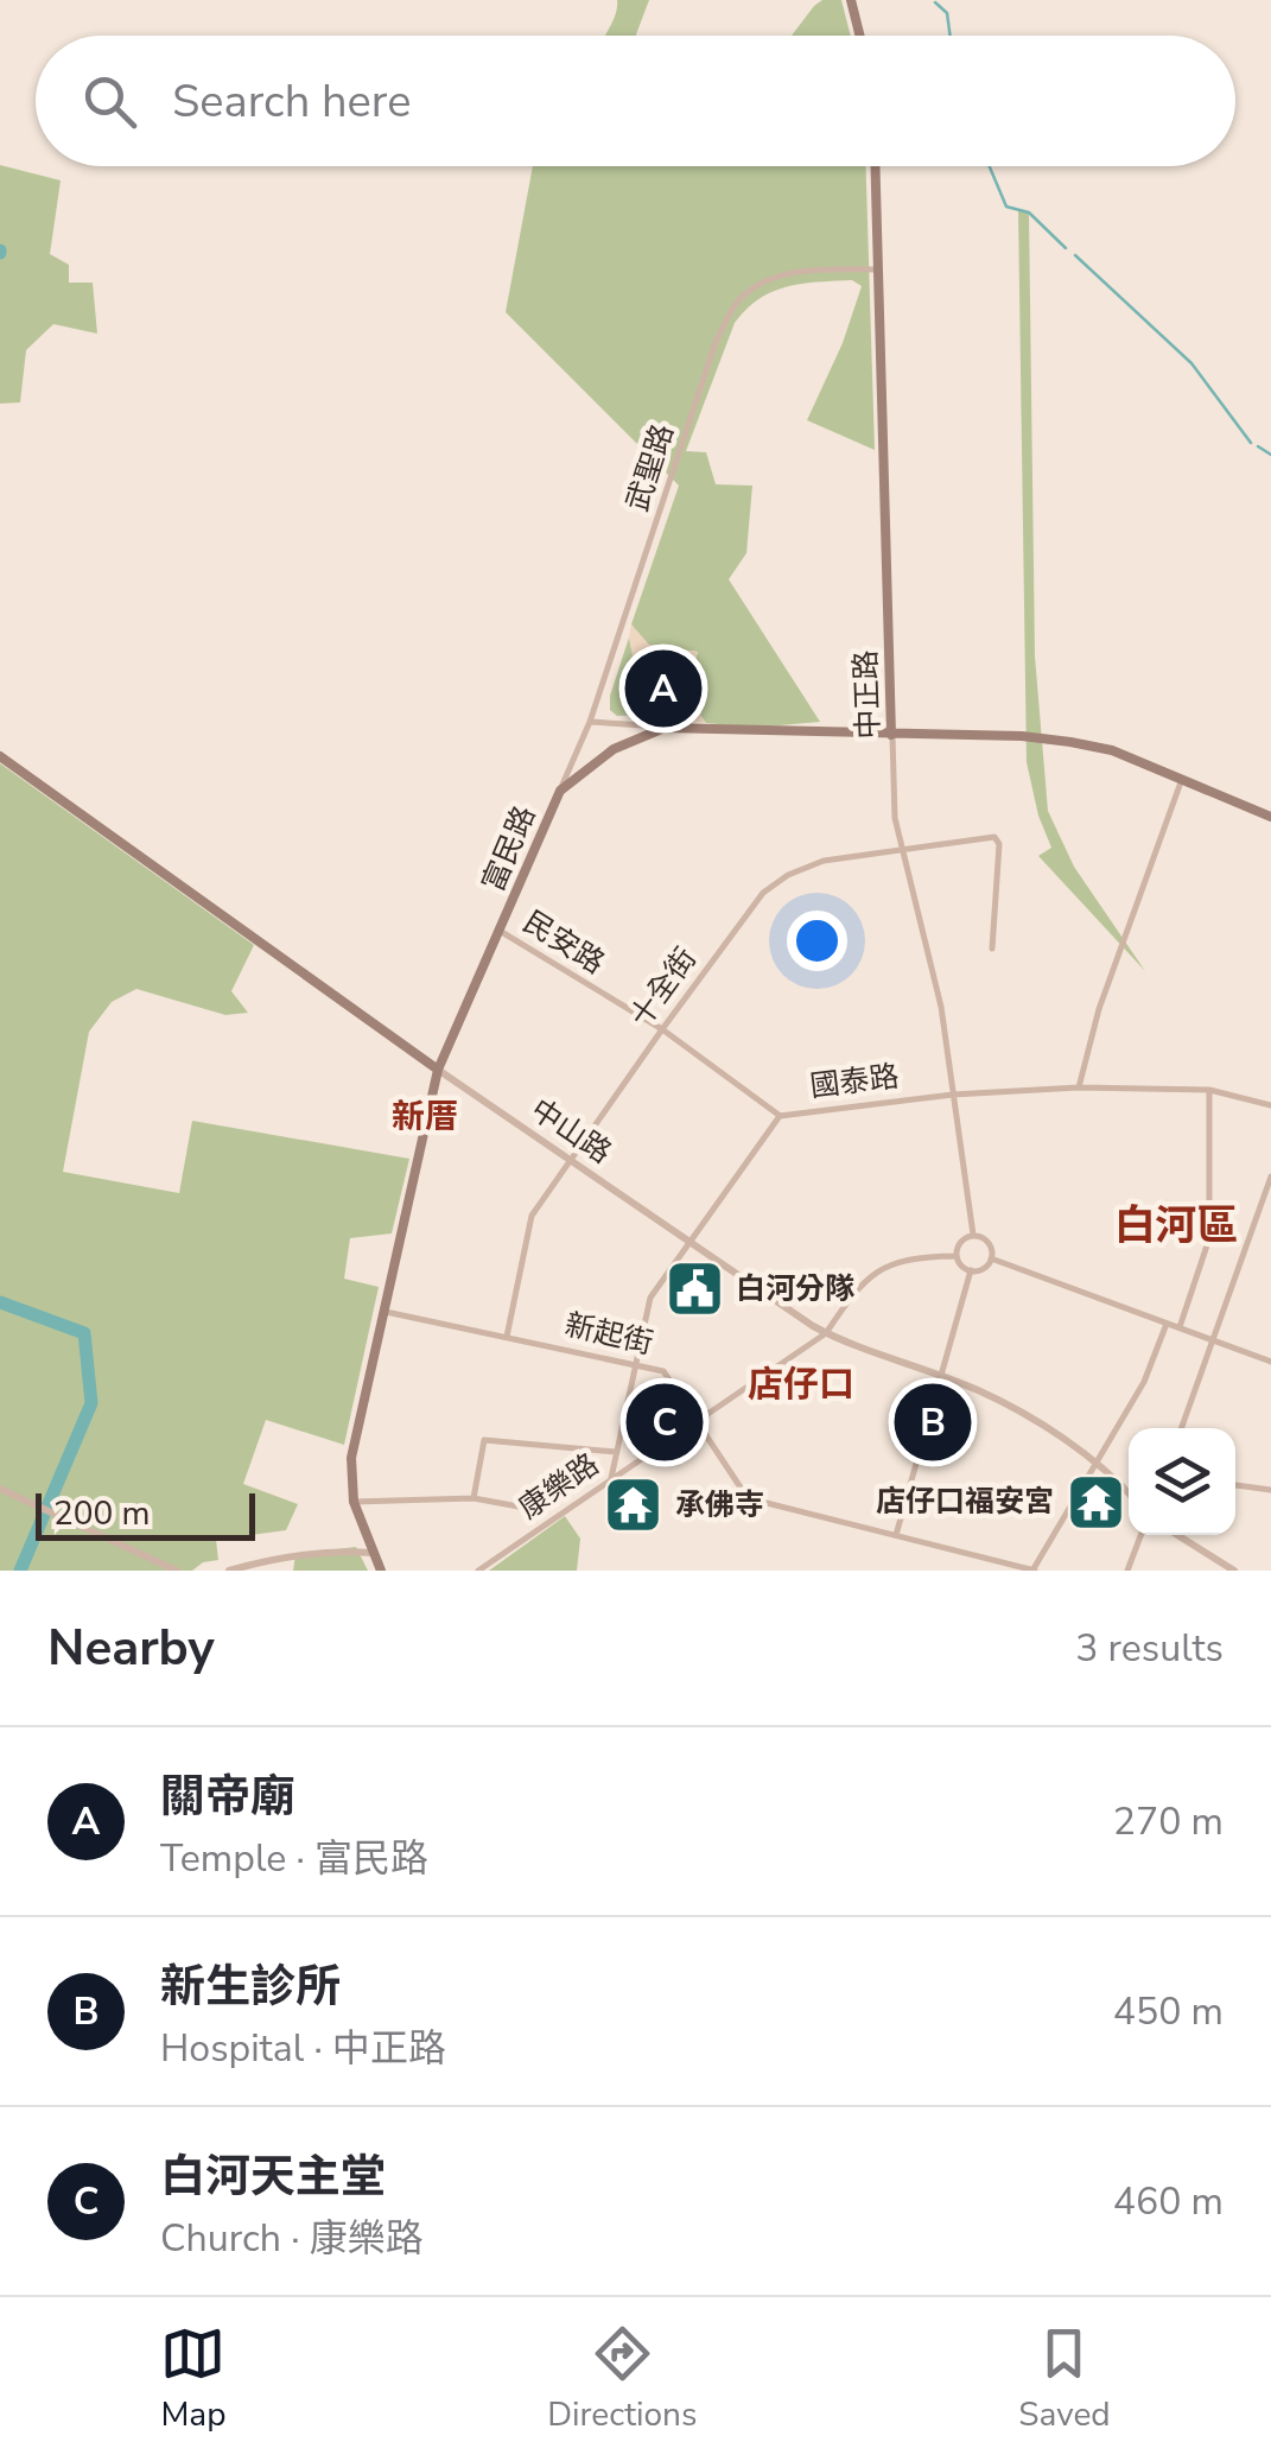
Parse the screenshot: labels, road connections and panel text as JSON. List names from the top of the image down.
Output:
{
  "streets": {
    "main road": ["中正路", "富民路", "中山路"],
    "street": [
      "武聖路",
      "民安路",
      "十全街",
      "國泰路",
      "新起街",
      "康樂路"
    ]
  },
  "crossings": [
    ["武聖路", "中正路"],
    ["武聖路", "富民路"],
    ["中正路", "富民路"],
    ["中正路", "十全街"],
    ["中正路", "國泰路"],
    ["中正路", "康樂路"],
    ["富民路", "民安路"],
    ["富民路", "中山路"],
    ["富民路", "新起街"],
    ["民安路", "十全街"],
    ["民安路", "國泰路"],
    ["十全街", "中山路"],
    ["十全街", "新起街"],
    ["國泰路", "中山路"],
    ["國泰路", "新起街"],
    ["國泰路", "康樂路"],
    ["中山路", "康樂路"],
    ["新起街", "康樂路"]
  ],
  "districts": ["新厝", "白河區", "店仔口"],
  "places": {
    "public building": ["白河分隊"],
    "temple": ["店仔口福安宮", "承佛寺"]
  },
  "scale_bar": "200 m",
  "page": {
    "search": "Search here",
    "pins": ["A", "B", "C"],
    "scale": "200 m",
    "heading": ["Nearby", "3 results"],
    "list": [
      {
        "mark": "A",
        "name": "關帝廟",
        "note": "Temple · 富民路",
        "value": "270 m"
      },
      {
        "mark": "B",
        "name": "新生診所",
        "note": "Hospital · 中正路",
        "value": "450 m"
      },
      {
        "mark": "C",
        "name": "白河天主堂",
        "note": "Church · 康樂路",
        "value": "460 m"
      }
    ],
    "nav": ["Map", "Directions", "Saved"]
  }
}
